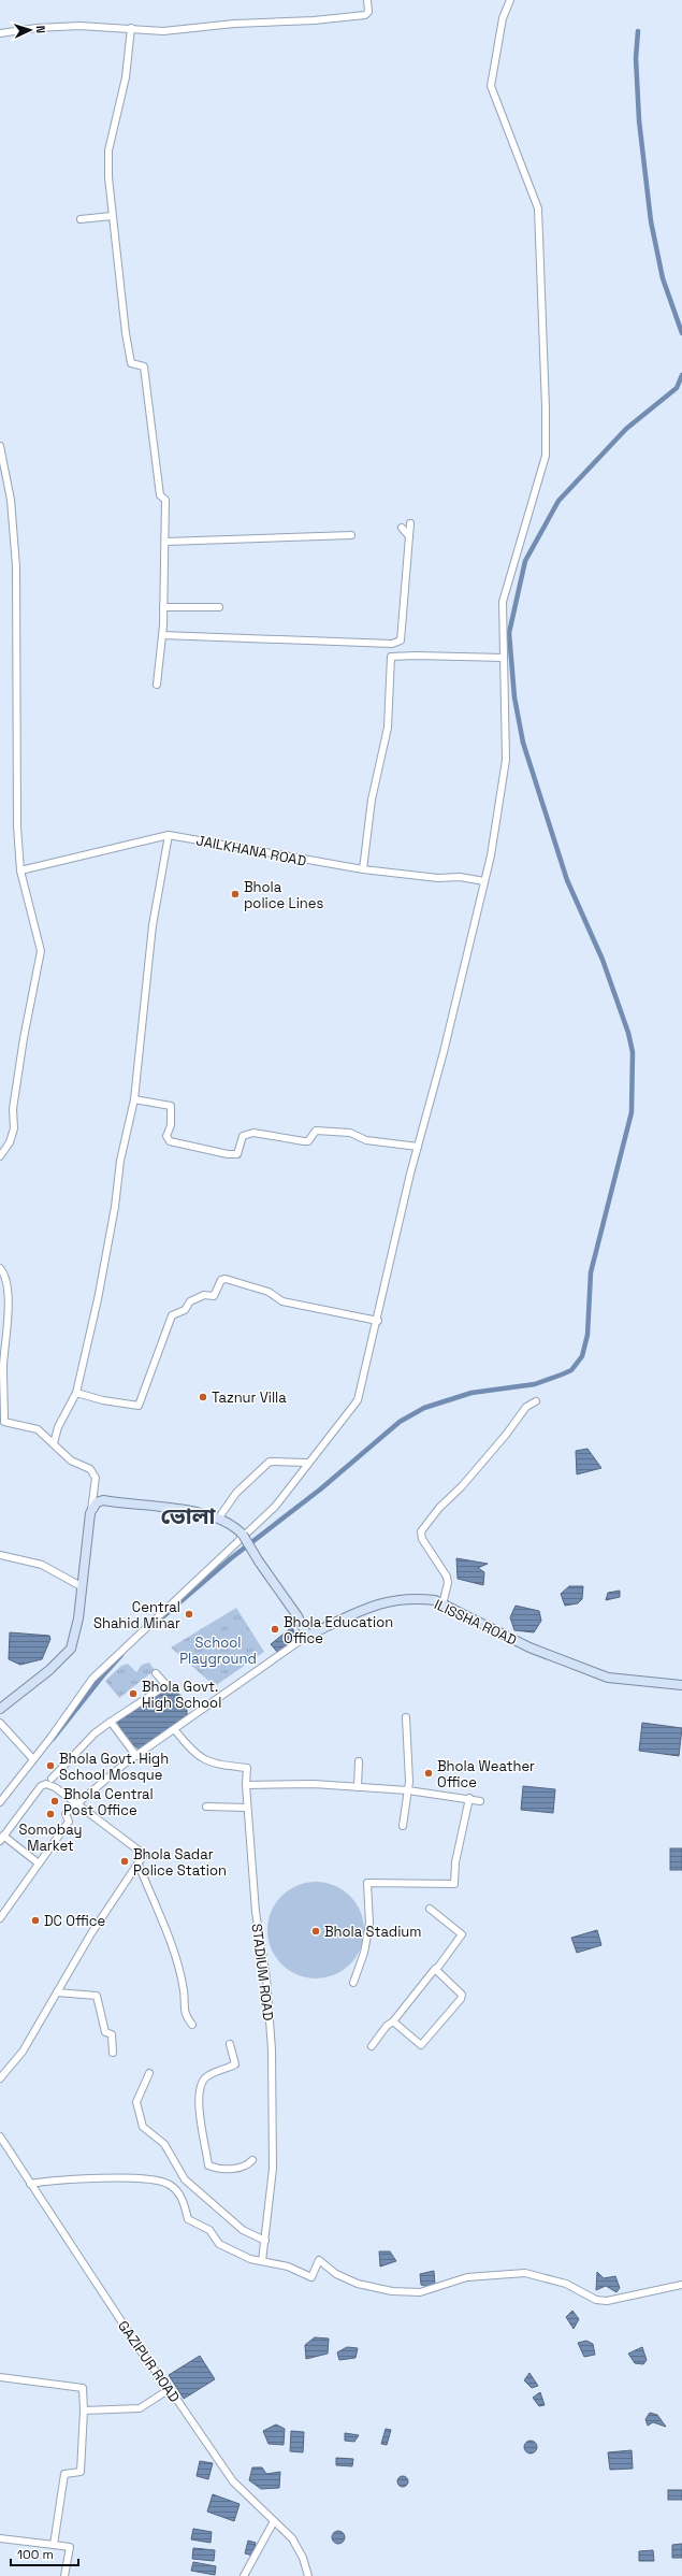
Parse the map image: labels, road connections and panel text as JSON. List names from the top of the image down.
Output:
{
  "streets": {
    "main road": ["ILISSHA ROAD"],
    "street": ["JAILKHANA ROAD", "STADIUM ROAD", "GAZIPUR ROAD"]
  },
  "districts": ["ভোলা"],
  "parks": ["School Playground"],
  "places": [
    "Bhola police Lines",
    "Taznur Villa",
    "Central Shahid Minar",
    "Bhola Education Office",
    "Bhola Govt. High School",
    "Bhola Govt. High School Mosque",
    "Bhola Weather Office",
    "Bhola Central Post Office",
    "Somobay Market",
    "Bhola Sadar Police Station",
    "DC Office",
    "Bhola Stadium"
  ],
  "scale_bar": "100 m",
  "north": "right"
}
